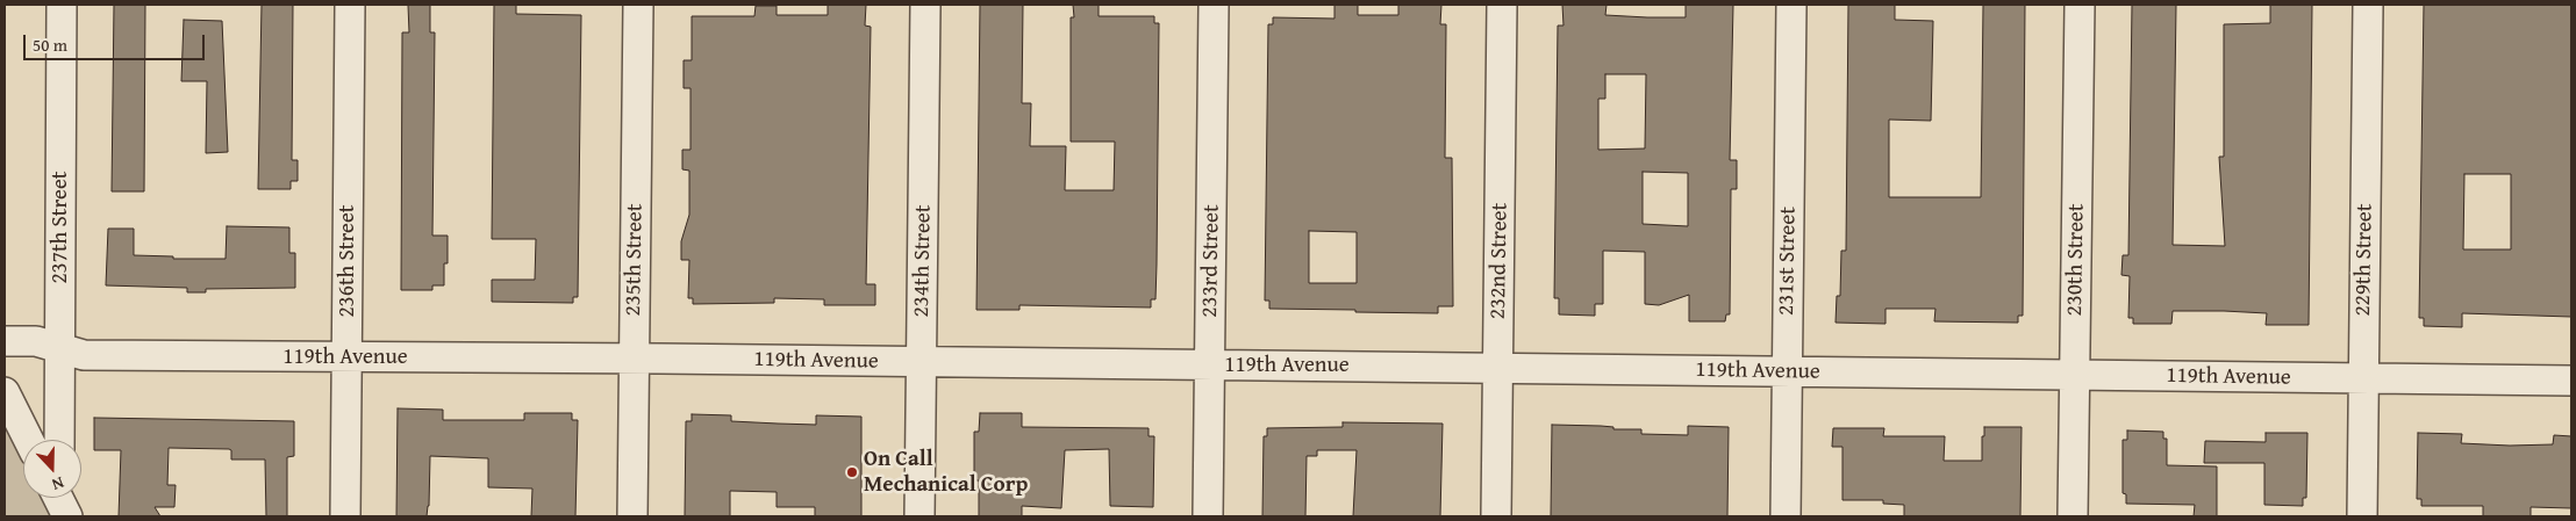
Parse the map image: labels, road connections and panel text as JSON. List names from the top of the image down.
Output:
{
  "streets": {
    "street": [
      "237th Street",
      "235th Street",
      "230th Street",
      "229th Street",
      "236th Street",
      "234th Street",
      "233rd Street",
      "232nd Street",
      "231st Street",
      "119th Avenue"
    ]
  },
  "crossings": [
    ["237th Street", "119th Avenue"],
    ["235th Street", "119th Avenue"],
    ["230th Street", "119th Avenue"],
    ["229th Street", "119th Avenue"],
    ["236th Street", "119th Avenue"],
    ["234th Street", "119th Avenue"],
    ["233rd Street", "119th Avenue"],
    ["232nd Street", "119th Avenue"],
    ["231st Street", "119th Avenue"]
  ],
  "places": ["On Call Mechanical Corp"],
  "scale_bar": "50 m",
  "north": "bottom"
}
